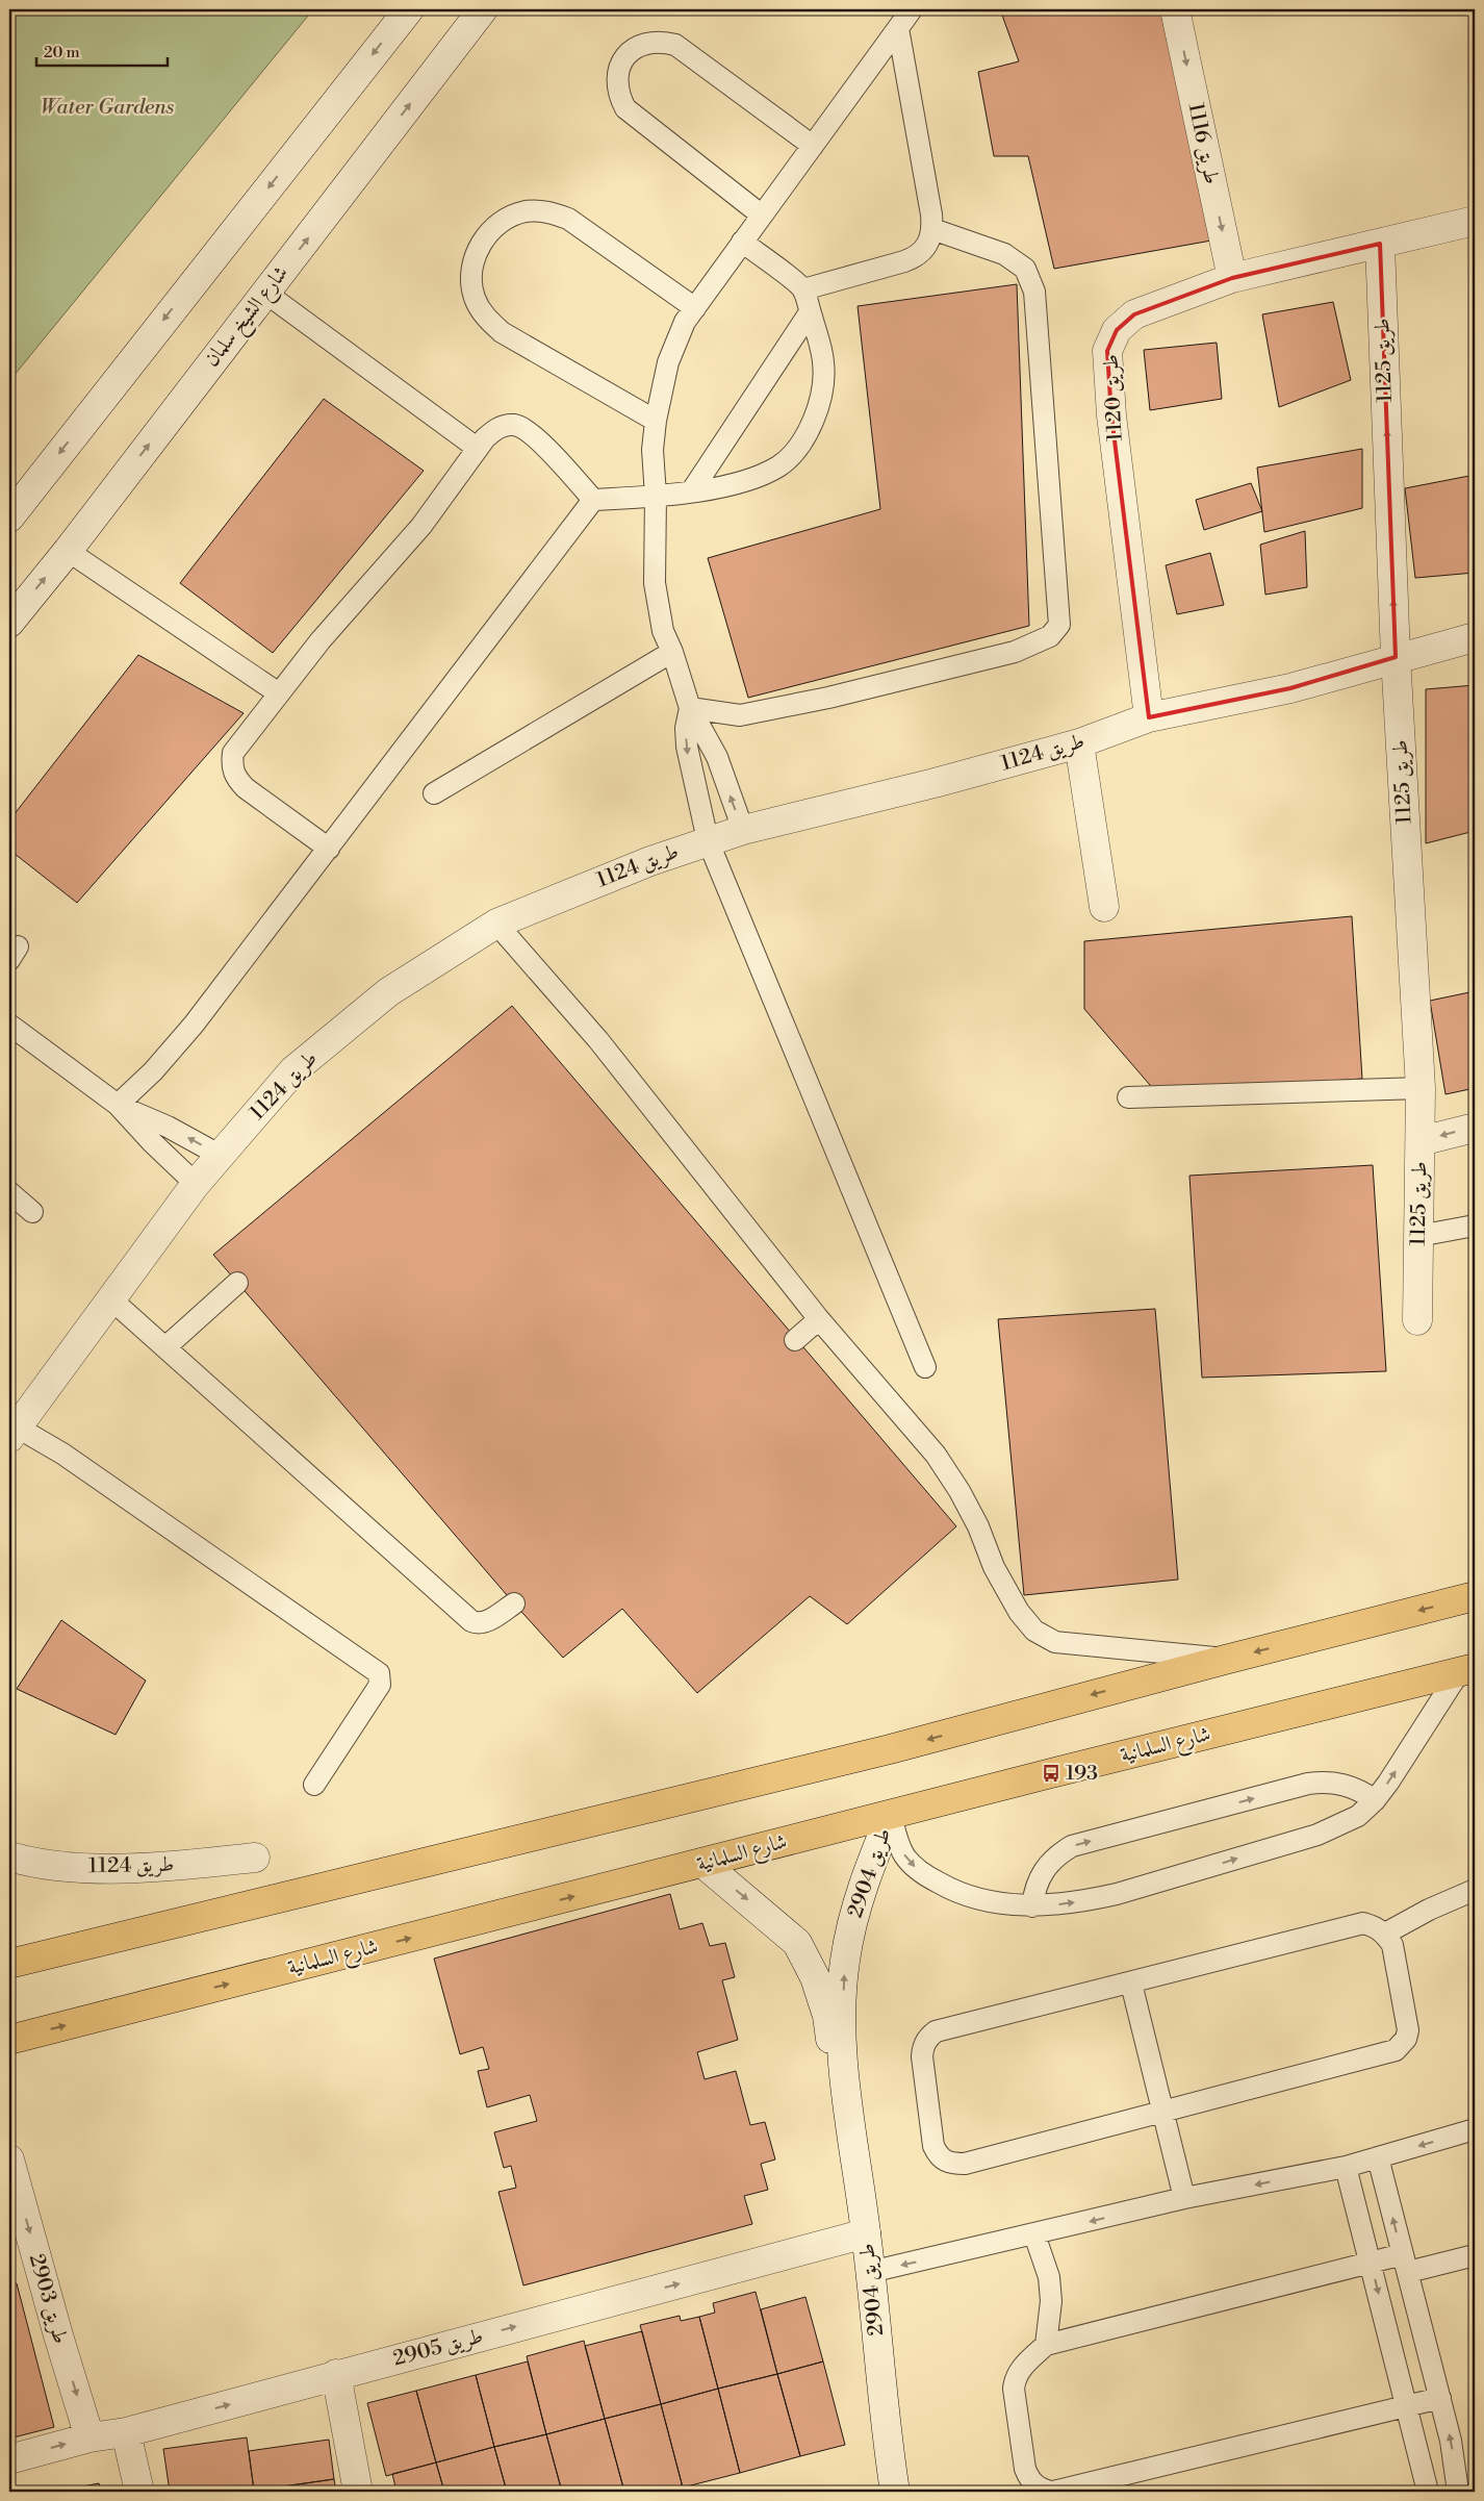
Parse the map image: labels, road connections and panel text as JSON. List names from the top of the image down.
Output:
{
  "streets": {
    "main road": ["شارع السلمانية"],
    "street": [
      "طريق 1116",
      "شارع الشيخ سلمان",
      "طريق 1125",
      "طريق 1120",
      "طريق 1124",
      "طريق 2904",
      "طريق 2903",
      "طريق 2905"
    ]
  },
  "crossings": [
    ["طريق 1116", "طريق 1120"],
    ["طريق 1125", "طريق 1120"],
    ["طريق 1125", "طريق 1124"],
    ["طريق 1120", "طريق 1124"],
    ["شارع السلمانية", "طريق 2904"],
    ["طريق 2904", "طريق 2905"],
    ["طريق 2903", "طريق 2905"]
  ],
  "one_way": [
    "طريق 1116",
    "طريق 1125",
    "طريق 2903",
    "طريق 2905"
  ],
  "parks": ["Water Gardens"],
  "places": {
    "bus stop": ["193"]
  },
  "scale_bar": "20 m"
}
